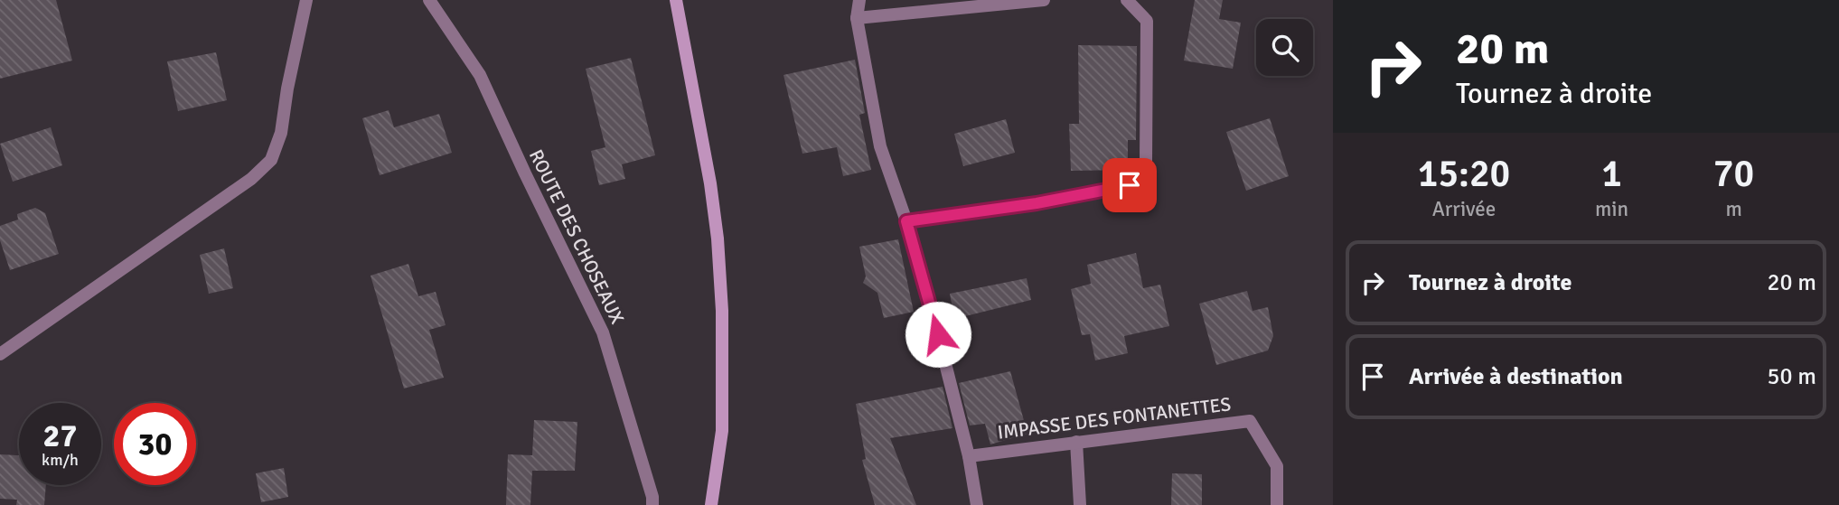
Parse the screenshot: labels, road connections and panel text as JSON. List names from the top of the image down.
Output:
{
  "streets": {
    "street": ["ROUTE DES CHOSEAUX", "IMPASSE DES FONTANETTES"]
  },
  "page": {
    "turn": ["20 m", "Tournez à droite"],
    "eta": [
      "15:20",
      "Arrivée",
      "1",
      "min",
      "70",
      "m"
    ],
    "list": [
      {
        "name": "Tournez à droite",
        "value": "20 m"
      },
      {
        "name": "Arrivée à destination",
        "value": "50 m"
      }
    ],
    "speed": "27 km/h",
    "limit": "30"
  }
}
